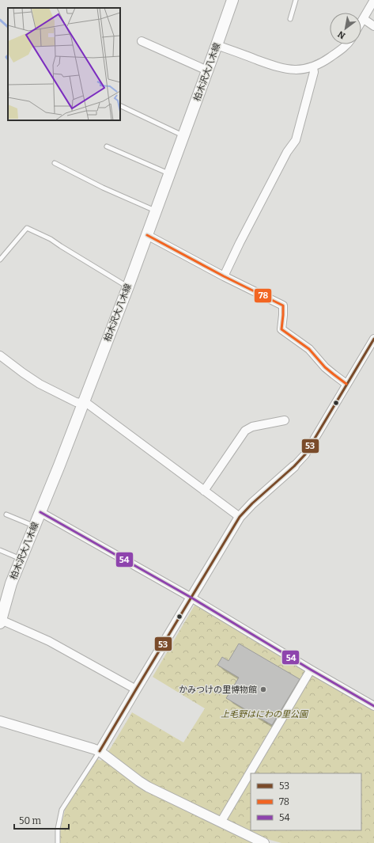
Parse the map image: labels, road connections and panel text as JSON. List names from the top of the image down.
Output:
{
  "streets": {
    "main road": ["柏木沢大八木線"]
  },
  "parks": ["上毛野はにわの里公園"],
  "places": ["かみつけの里博物館"],
  "lines": ["transit line 78", "transit line 53", "transit line 54"],
  "legend": ["53", "78", "54"],
  "scale_bar": "50 m",
  "north": "bottom left"
}
